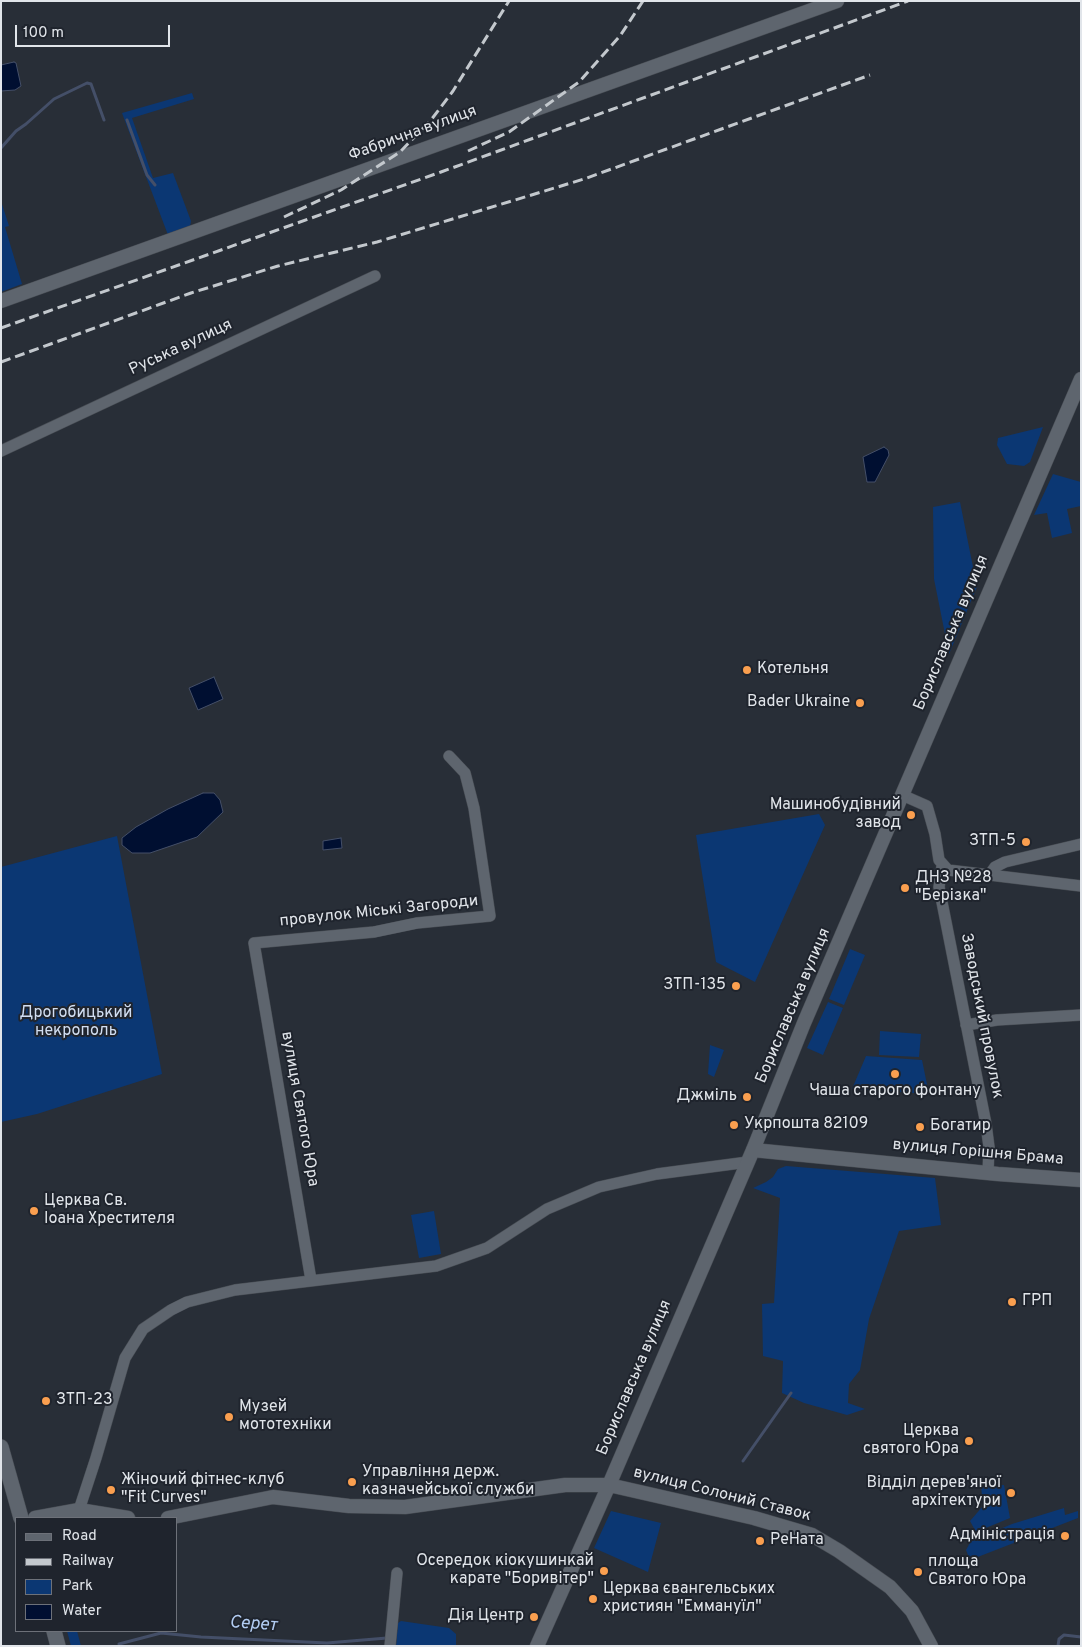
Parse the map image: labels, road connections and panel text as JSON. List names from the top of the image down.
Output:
{
  "streets": {
    "street": [
      "Фабрична вулиця",
      "Руська вулиця",
      "Бориславська вулиця",
      "провулок Міські Загороди",
      "Заводський провулок",
      "вулиця Святого Юра",
      "вулиця Горішня Брама",
      "вулиця Солоний Ставок"
    ]
  },
  "crossings": [
    ["Бориславська вулиця", "Заводський провулок"],
    ["Бориславська вулиця", "вулиця Горішня Брама"],
    ["Бориславська вулиця", "вулиця Солоний Ставок"],
    ["провулок Міські Загороди", "вулиця Святого Юра"],
    ["Заводський провулок", "вулиця Горішня Брама"]
  ],
  "water": ["Серет"],
  "parks": ["Дрогобицький некрополь"],
  "places": [
    "Котельня",
    "Bader Ukraine",
    "Машинобудівний завод",
    "ЗТП-5",
    "ДНЗ №28 \"Берізка\"",
    "ЗТП-135",
    "Чаша старого фонтану",
    "Джміль",
    "Укрпошта 82109",
    "Богатир",
    "Церква Св. Іоана Хрестителя",
    "ГРП",
    "ЗТП-23",
    "Музей мототехніки",
    "Церква святого Юра",
    "Управління держ. казначейської служби",
    "Жіночий фітнес-клуб \"Fit Curves\"",
    "Відділ дерев'яної архітектури",
    "Адміністрація",
    "РеНата",
    "Осередок кіокушинкай карате \"Боривітер\"",
    "площа Святого Юра",
    "Церква євангельських християн \"Еммануїл\"",
    "Дія Центр"
  ],
  "legend": [
    "Road",
    "Railway",
    "Park",
    "Water"
  ],
  "scale_bar": "100 m"
}
